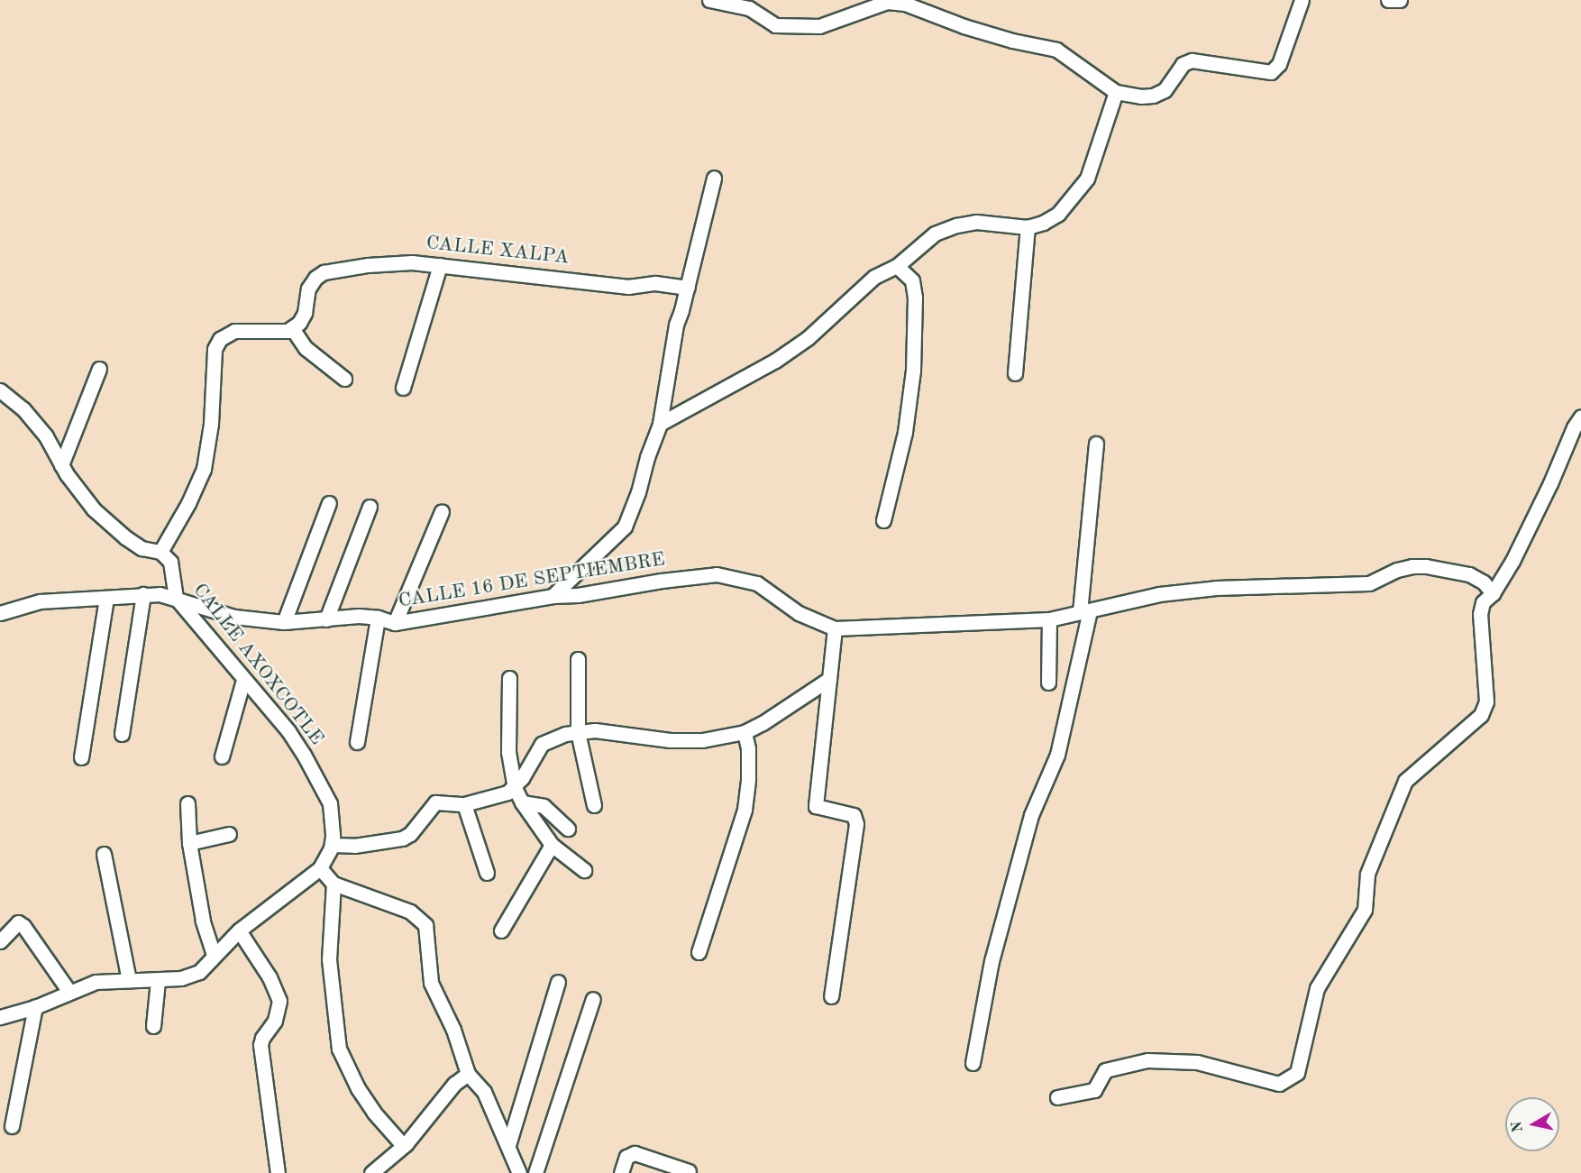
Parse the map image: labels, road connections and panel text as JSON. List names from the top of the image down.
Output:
{
  "streets": {
    "street": ["CALLE XALPA", "CALLE 16 DE SEPTIEMBRE", "CALLE AXOXCOTLE"]
  },
  "crossings": [
    ["CALLE 16 DE SEPTIEMBRE", "CALLE AXOXCOTLE"]
  ],
  "north": "left"
}
